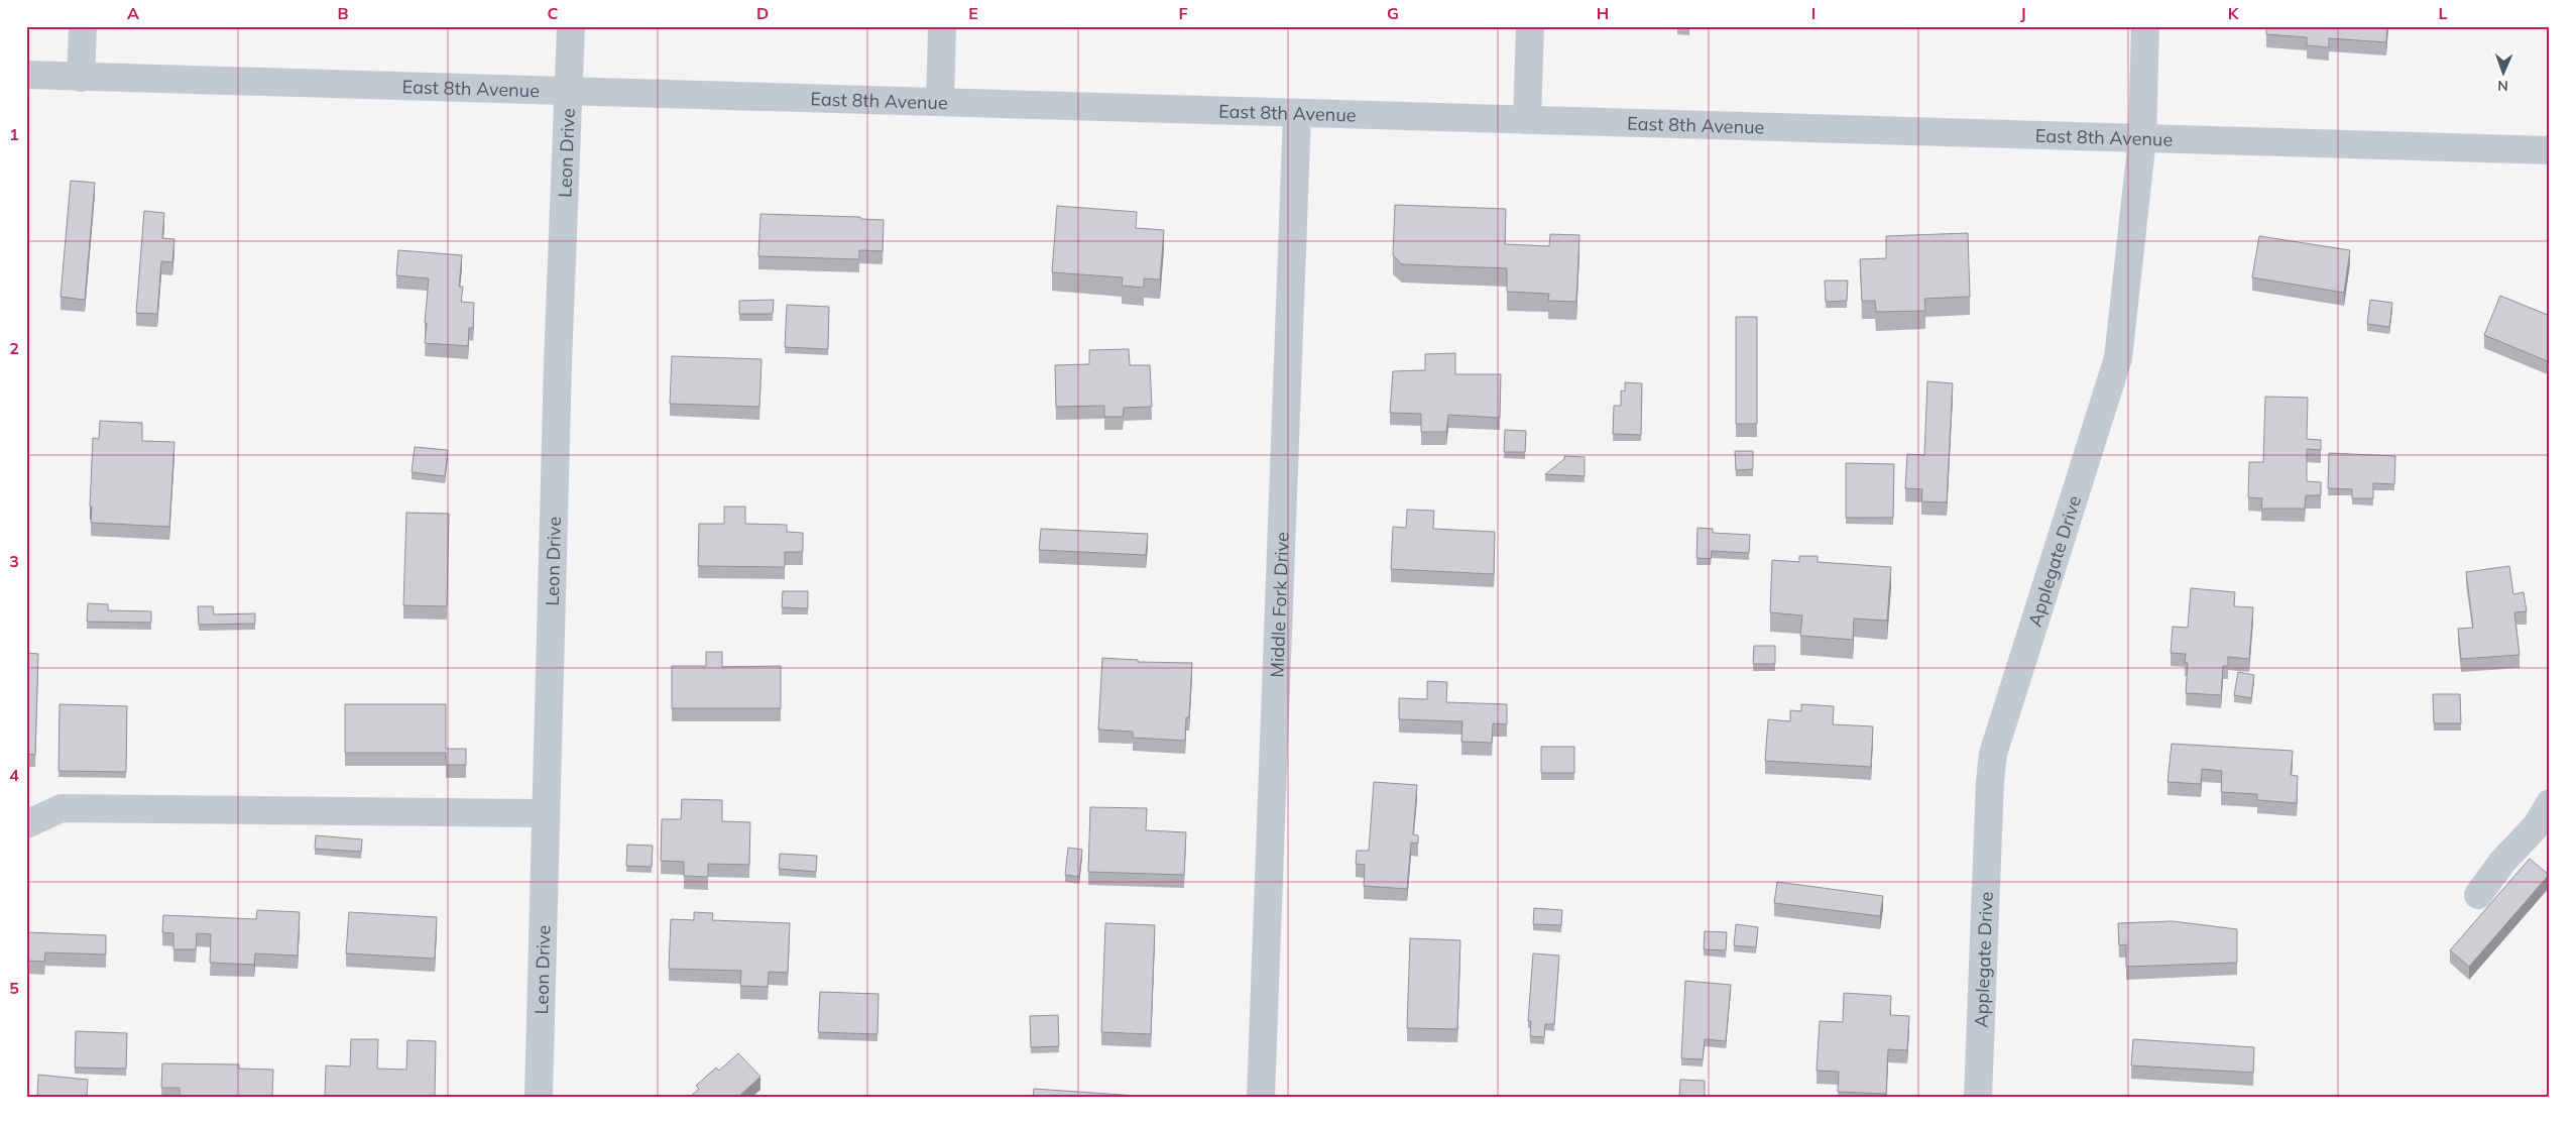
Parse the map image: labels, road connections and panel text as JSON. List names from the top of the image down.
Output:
{
  "streets": {
    "street": [
      "East 8th Avenue",
      "Leon Drive",
      "Applegate Drive",
      "Middle Fork Drive"
    ]
  },
  "crossings": [
    ["East 8th Avenue", "Leon Drive"],
    ["East 8th Avenue", "Applegate Drive"],
    ["East 8th Avenue", "Middle Fork Drive"]
  ],
  "north": "bottom",
  "grid": {
    "columns": [
      "A",
      "B",
      "C",
      "D",
      "E",
      "F",
      "G",
      "H",
      "I",
      "J",
      "K",
      "L"
    ],
    "rows": [
      "1",
      "2",
      "3",
      "4",
      "5"
    ]
  }
}
